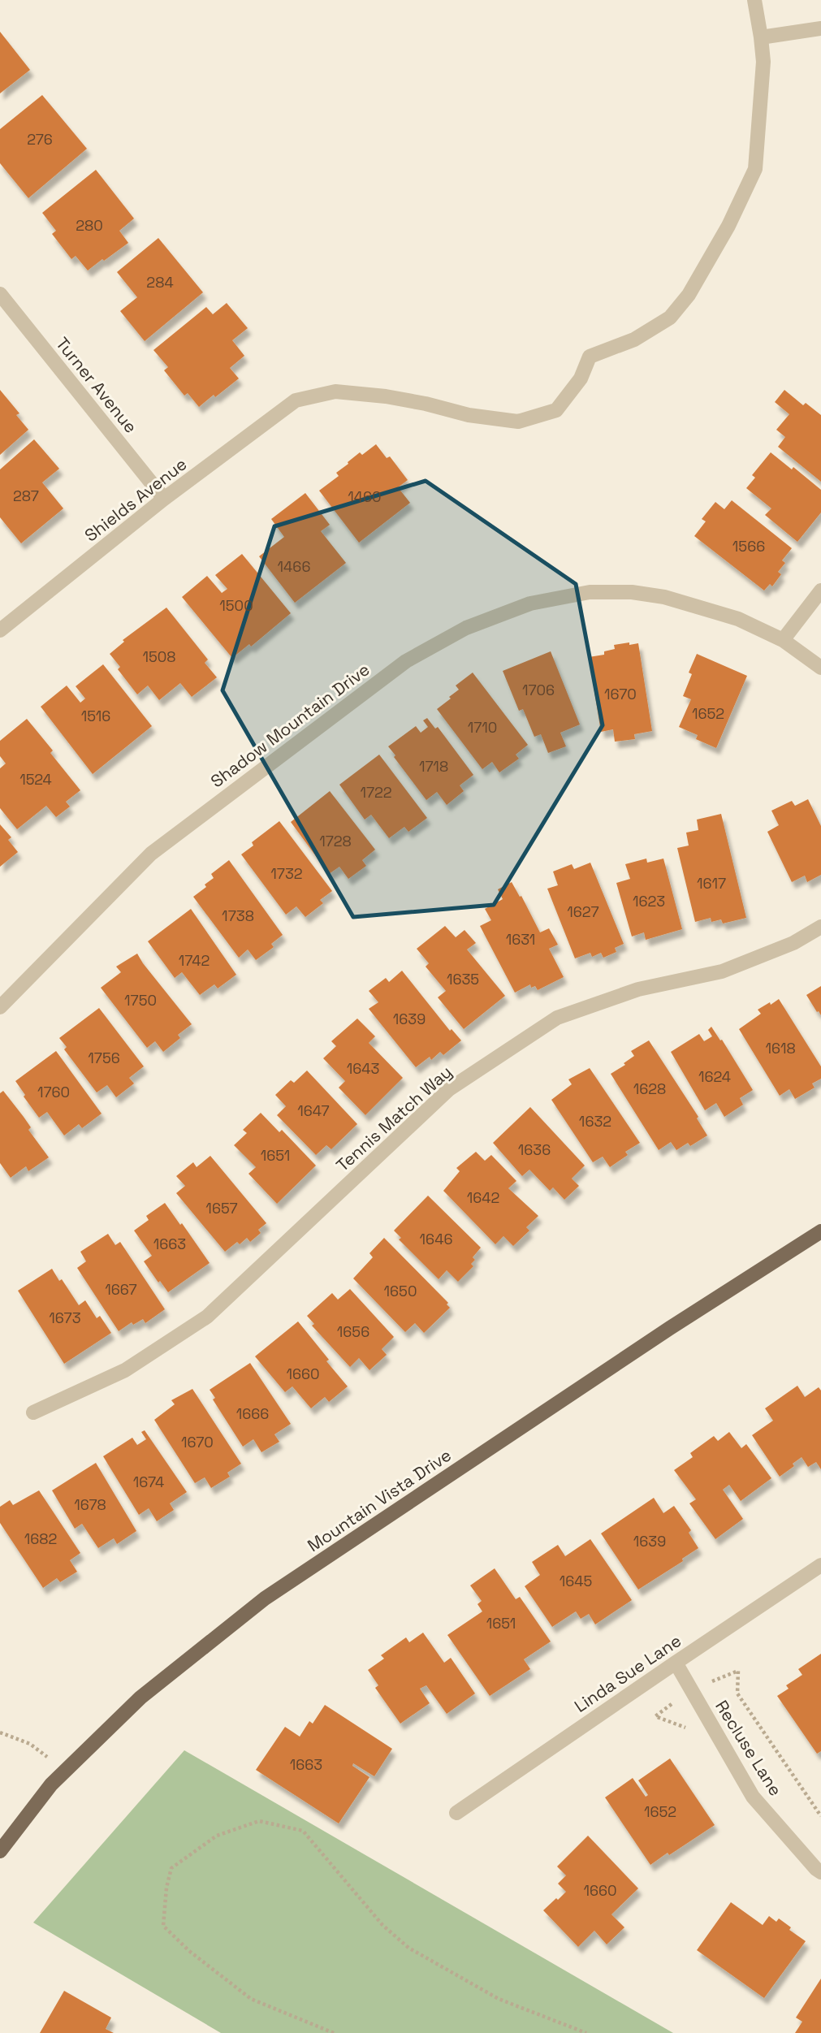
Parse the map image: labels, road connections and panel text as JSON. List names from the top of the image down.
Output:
{
  "streets": {
    "main road": ["Mountain Vista Drive"],
    "street": [
      "Turner Avenue",
      "Shields Avenue",
      "Shadow Mountain Drive",
      "Tennis Match Way",
      "Linda Sue Lane",
      "Recluse Lane"
    ]
  },
  "crossings": [
    ["Turner Avenue", "Shields Avenue"],
    ["Linda Sue Lane", "Recluse Lane"]
  ],
  "house_numbers": [
    "276",
    "280",
    "284",
    "287",
    "1460",
    "1566",
    "1466",
    "1500",
    "1508",
    "1706",
    "1670",
    "1652",
    "1516",
    "1710",
    "1718",
    "1524",
    "1722",
    "1728",
    "1732",
    "1617",
    "1623",
    "1627",
    "1738",
    "1631",
    "1742",
    "1635",
    "1750",
    "1639",
    "1618",
    "1756",
    "1643",
    "1624",
    "1628",
    "1760",
    "1647",
    "1632",
    "1636",
    "1651",
    "1642",
    "1657",
    "1646",
    "1663",
    "1667",
    "1650",
    "1673",
    "1656",
    "1660",
    "1666",
    "1670",
    "1674",
    "1678",
    "1682",
    "1639",
    "1645",
    "1651",
    "1663",
    "1652",
    "1660"
  ]
}
